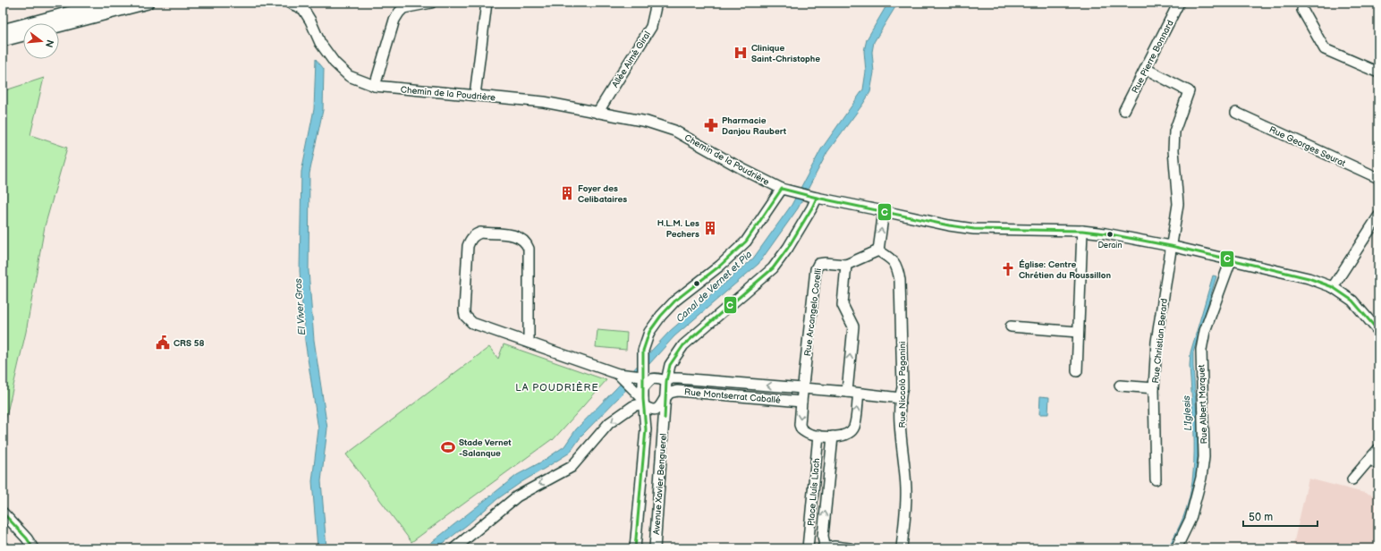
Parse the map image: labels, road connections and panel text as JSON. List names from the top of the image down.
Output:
{
  "streets": {
    "street": [
      "Rue Pierre Bonnard",
      "Allée Aimé Giral",
      "Chemin de la Poudrière",
      "Rue Georges Seurat",
      "Rue Arcangelo Corelli",
      "Rue Christian Berard",
      "Rue Niccolò Paganini",
      "Rue Montserrat Caballé",
      "Rue Albert Marquet",
      "Avenue Xavier Benguerel",
      "Place Lluís Llach"
    ]
  },
  "crossings": [
    ["Rue Pierre Bonnard", "Rue Christian Berard"],
    ["Allée Aimé Giral", "Chemin de la Poudrière"],
    ["Chemin de la Poudrière", "Rue Christian Berard"],
    ["Chemin de la Poudrière", "Rue Albert Marquet"],
    ["Chemin de la Poudrière", "Avenue Xavier Benguerel"],
    ["Rue Arcangelo Corelli", "Rue Niccolò Paganini"],
    ["Rue Arcangelo Corelli", "Rue Montserrat Caballé"],
    ["Rue Arcangelo Corelli", "Place Lluís Llach"],
    ["Rue Niccolò Paganini", "Rue Montserrat Caballé"],
    ["Rue Montserrat Caballé", "Avenue Xavier Benguerel"]
  ],
  "districts": ["LA POUDRIÈRE"],
  "water": ["Canal de Vernet et Pia", "El Viver Gros", "L'Iglesis"],
  "places": {
    "hospital": ["Clinique Saint-Christophe"],
    "pharmacy": ["Pharmacie Danjou Raubert"],
    "building": ["Foyer des Celibataires", "H.L.M. Les Pechers"],
    "other": ["Derain"],
    "church": ["Église: Centre Chrétien du Roussillon"],
    "public building": ["CRS 58"],
    "sports": ["Stade Vernet -Salanque"]
  },
  "lines": ["transit line C"],
  "scale_bar": "50 m",
  "north": "right"
}
